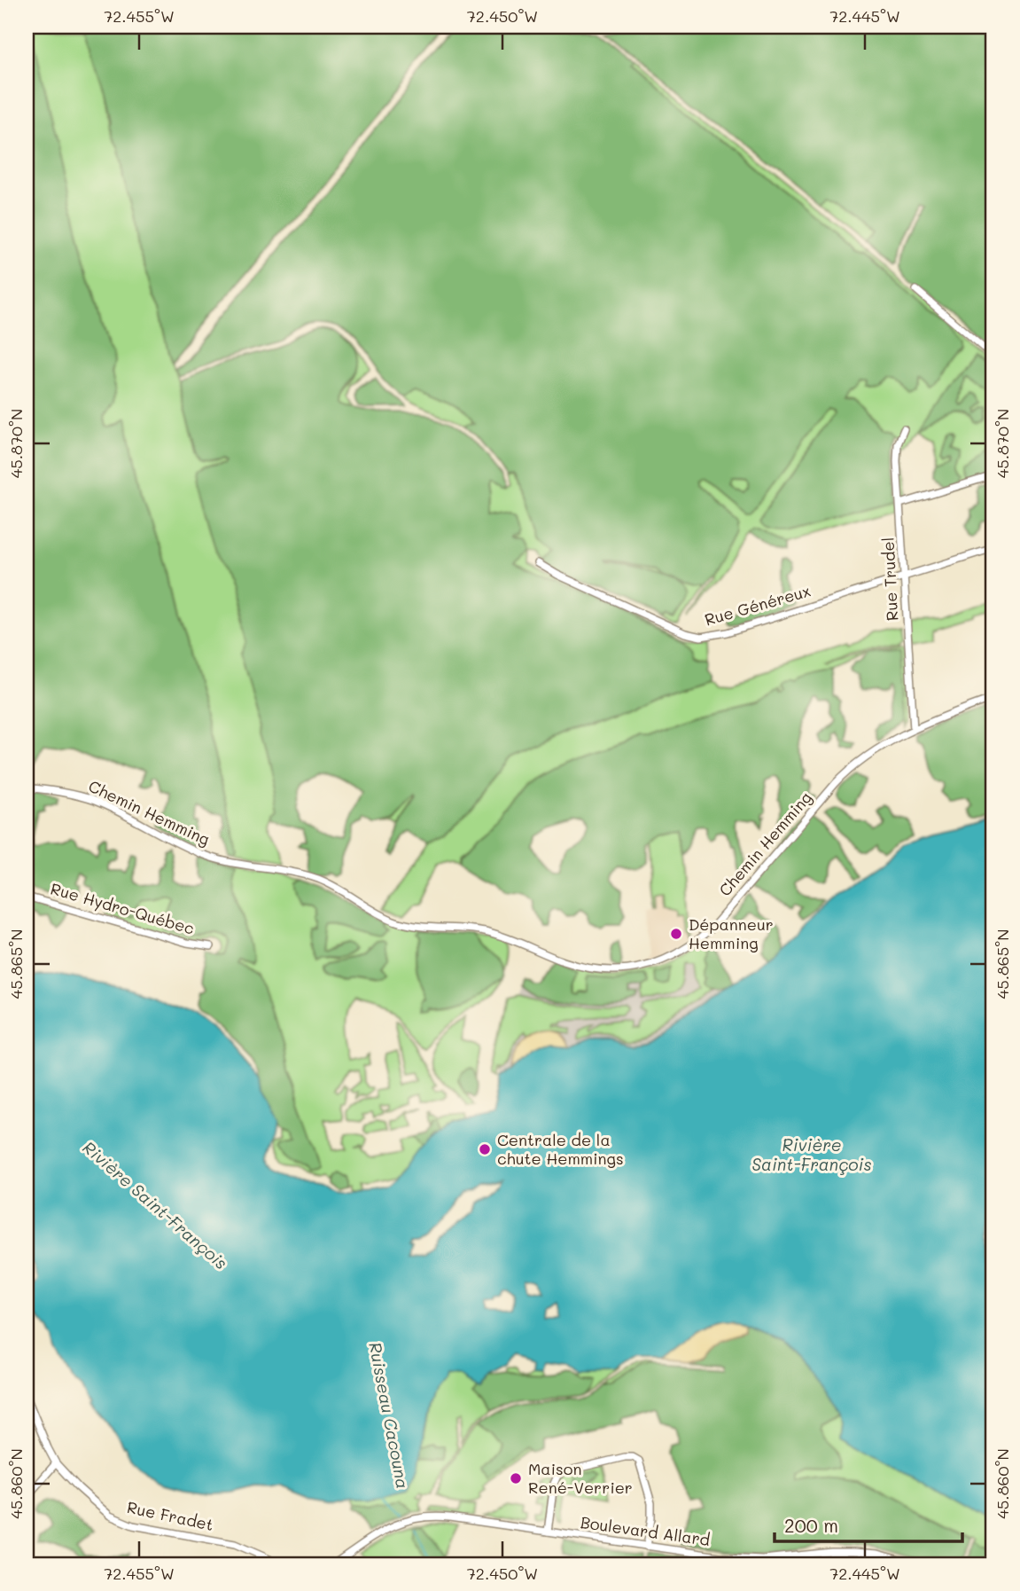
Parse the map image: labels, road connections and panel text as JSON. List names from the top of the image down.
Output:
{
  "streets": {
    "street": [
      "Rue Trudel",
      "Rue Généreux",
      "Chemin Hemming",
      "Rue Hydro-Québec",
      "Rue Fradet",
      "Boulevard Allard"
    ]
  },
  "crossings": [
    ["Rue Trudel", "Rue Généreux"],
    ["Rue Trudel", "Chemin Hemming"]
  ],
  "water": ["Rivière Saint-François", "Ruisseau Cacouna"],
  "places": ["Dépanneur Hemming", "Centrale de la chute Hemmings", "Maison René-Verrier"],
  "scale_bar": "200 m",
  "coordinates": [
    "72.455°W",
    "72.450°W",
    "72.445°W",
    "45.870°N",
    "45.865°N",
    "45.860°N"
  ]
}
